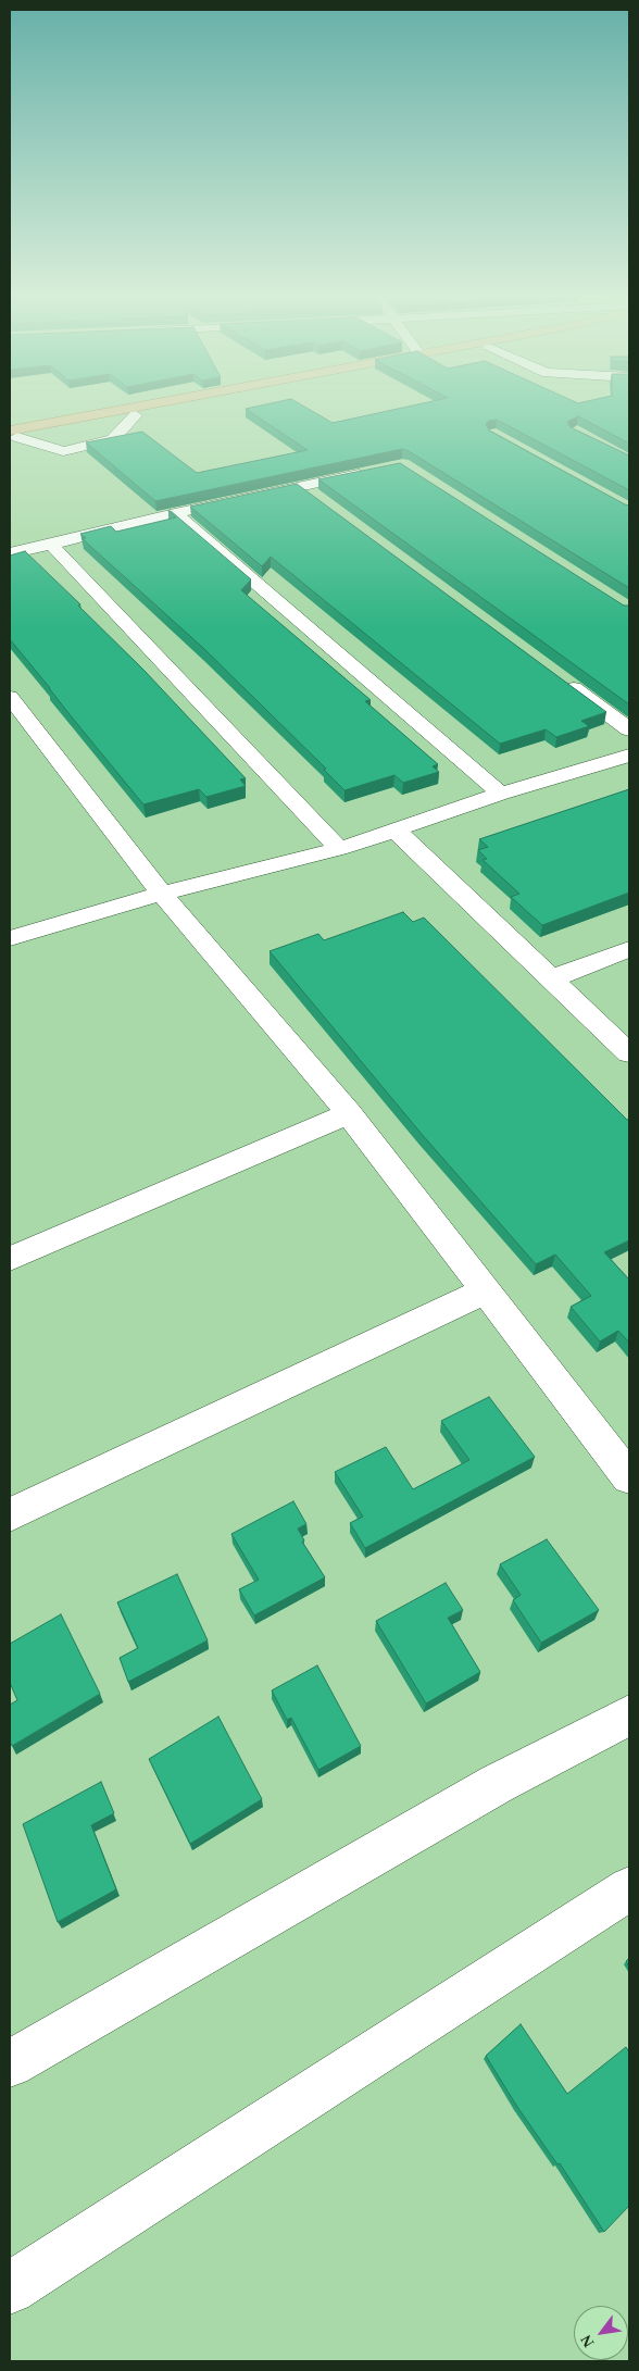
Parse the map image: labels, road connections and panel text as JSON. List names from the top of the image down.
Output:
{
  "north": "bottom left"
}
